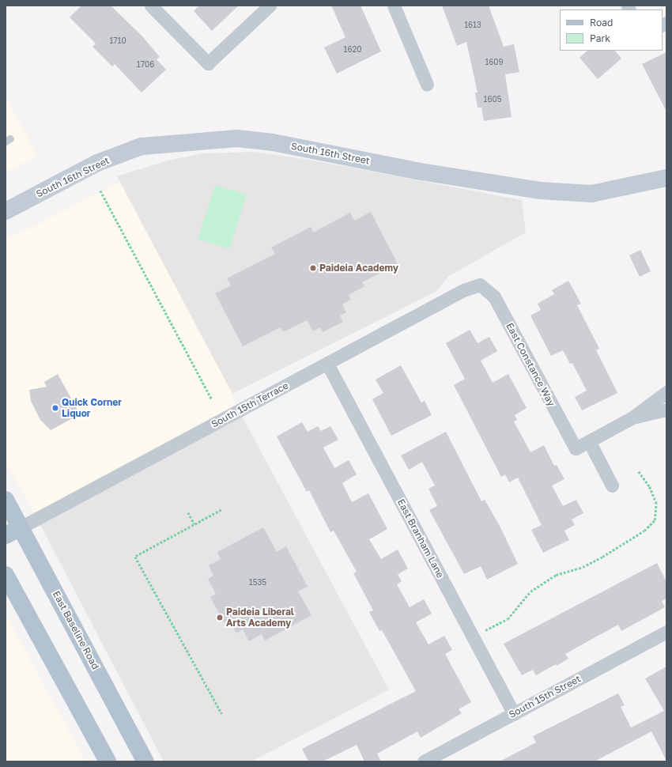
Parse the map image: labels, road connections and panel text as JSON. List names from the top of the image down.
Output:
{
  "streets": {
    "main road": ["South 16th Street", "East Baseline Road"],
    "street": [
      "East Constance Way",
      "South 15th Terrace",
      "East Branham Lane",
      "South 15th Street"
    ]
  },
  "crossings": [
    ["East Constance Way", "South 15th Terrace"],
    ["South 15th Terrace", "East Branham Lane"],
    ["South 15th Terrace", "East Baseline Road"],
    ["East Branham Lane", "South 15th Street"]
  ],
  "places": ["Paideia Academy", "Quick Corner Liquor", "Paideia Liberal Arts Academy"],
  "house_numbers": [
    "1613",
    "1710",
    "1620",
    "1609",
    "1706",
    "1605",
    "1535"
  ],
  "legend": ["Road", "Park"]
}
